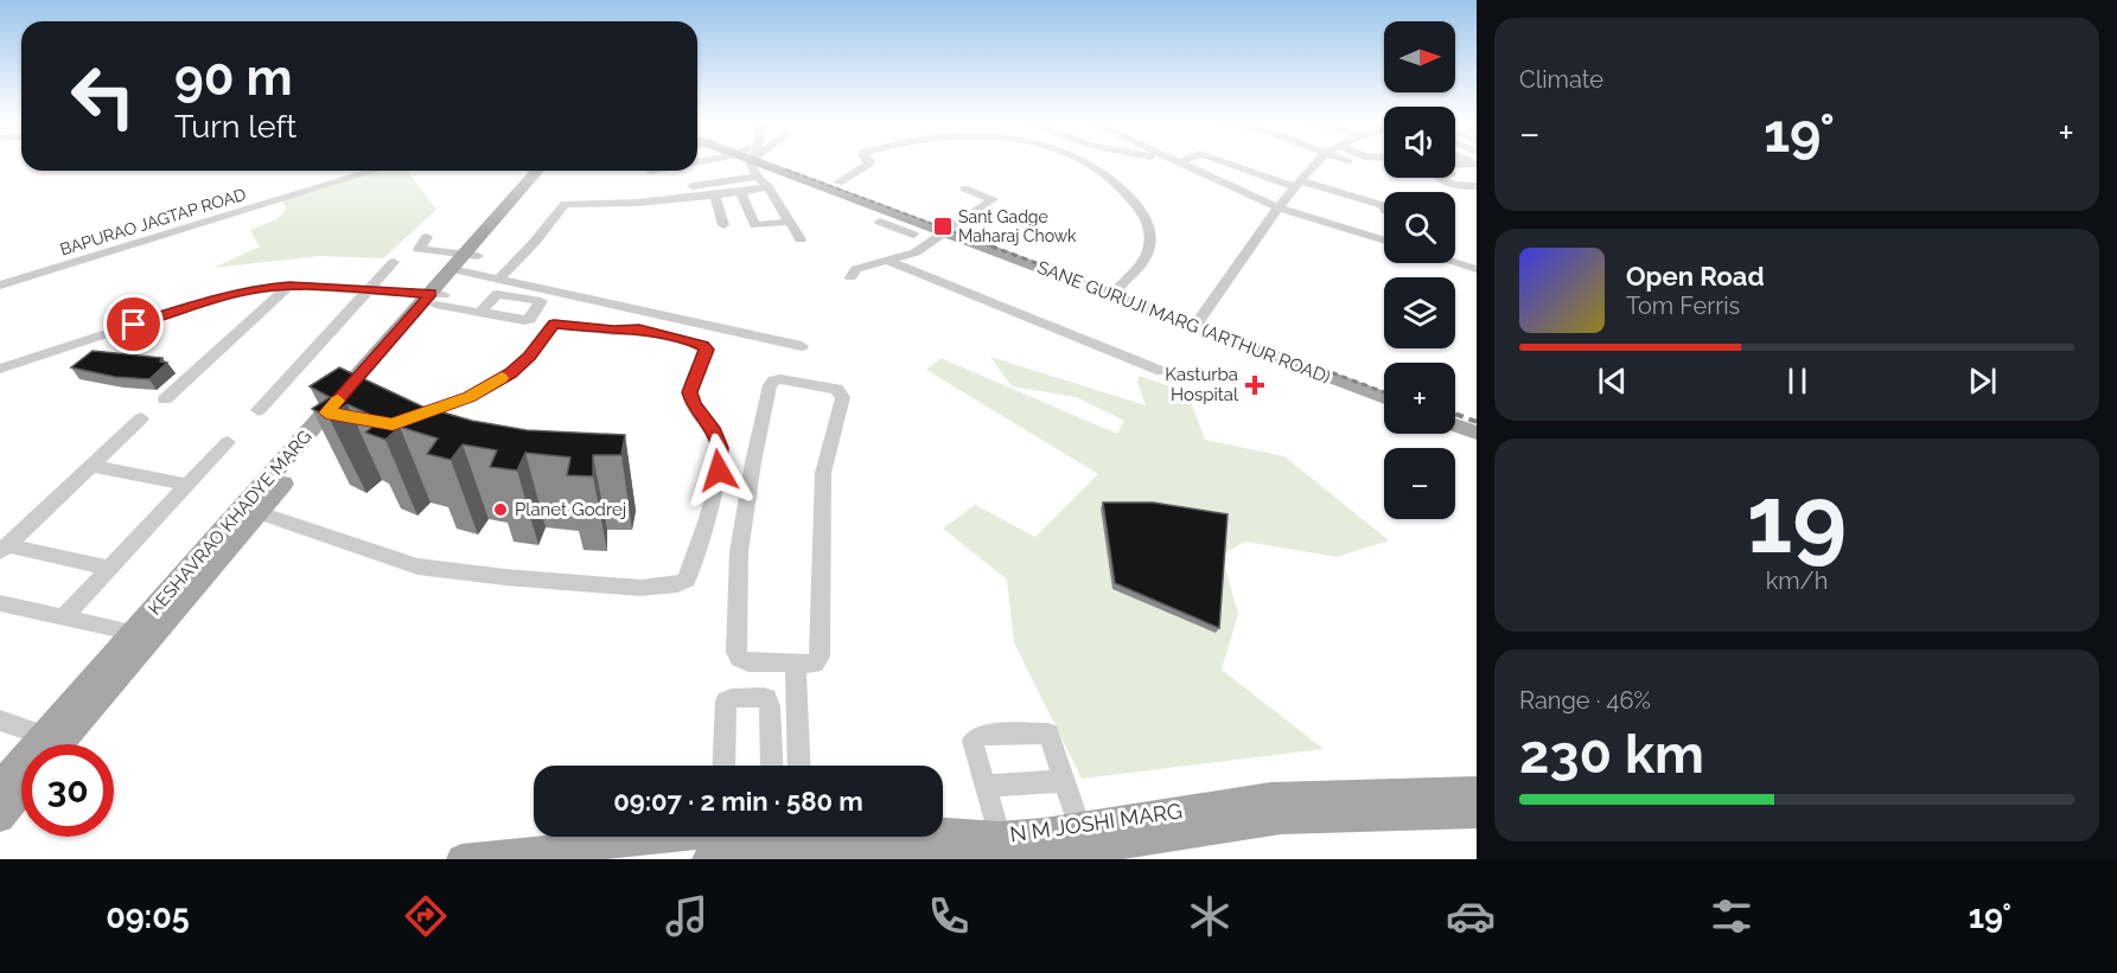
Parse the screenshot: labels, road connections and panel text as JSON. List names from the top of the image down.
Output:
{
  "streets": {
    "main road": ["SANE GURUJI MARG (ARTHUR ROAD)", "KESHAVRAO KHADYE MARG", "N M JOSHI MARG"],
    "street": ["BAPURAO JAGTAP ROAD"]
  },
  "places": {
    "transit": ["Sant Gadge Maharaj Chowk"],
    "health": ["Kasturba Hospital"],
    "other": ["Planet Godrej"]
  },
  "north": "right",
  "page": {
    "tile": [
      "Climate",
      ["19", "km/h"],
      ["Range · 46%", "230 km"]
    ],
    "map_buttons": ["+", "−"],
    "turn": ["90 m", "Turn left"],
    "heat": ["−", "19°", "+"],
    "song": ["Open Road", "Tom Ferris"],
    "limit": "30",
    "trip": "09:07 · 2 min · 580 m",
    "tabs": ["09:05", "19°"]
  }
}
